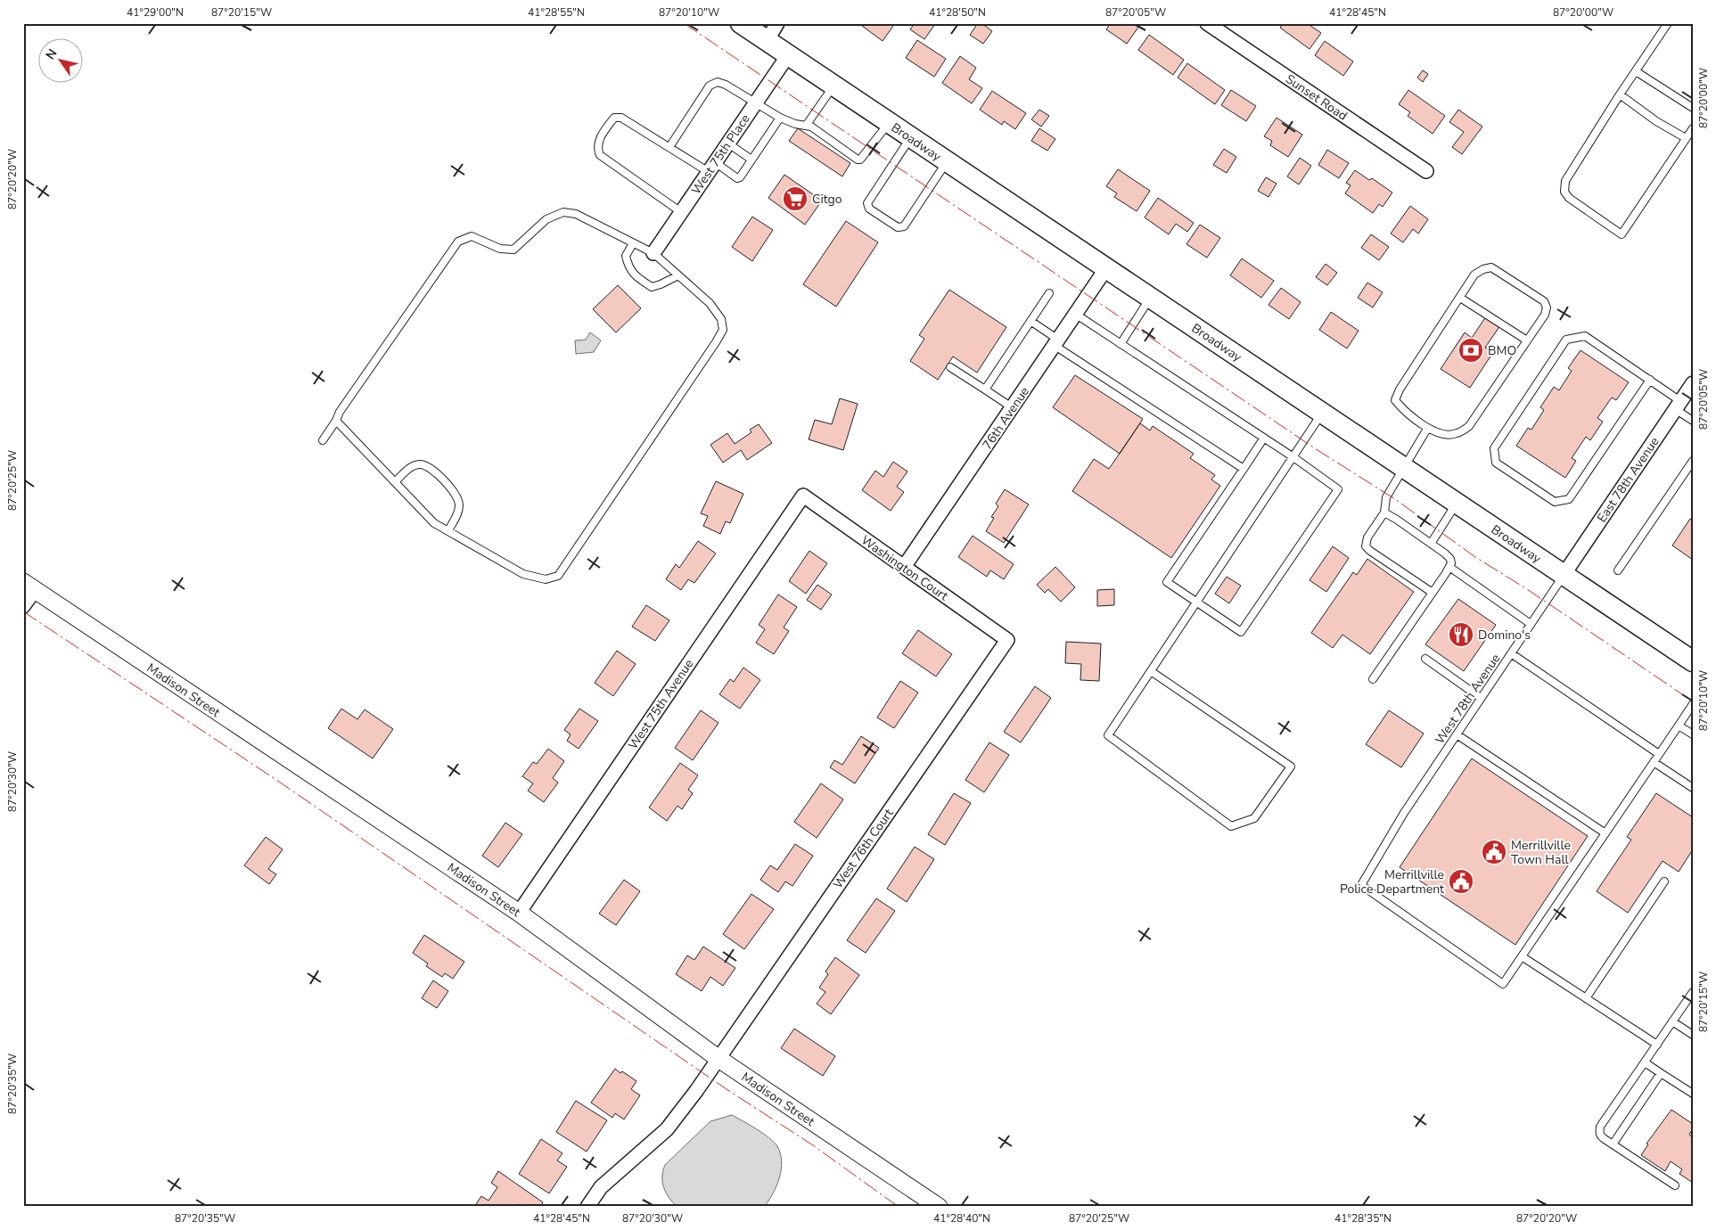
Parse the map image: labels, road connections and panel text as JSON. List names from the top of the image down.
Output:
{
  "streets": {
    "main road": ["Broadway"],
    "street": [
      "Sunset Road",
      "West 75th Place",
      "76th Avenue",
      "East 78th Avenue",
      "Washington Court",
      "Madison Street",
      "West 75th Avenue",
      "West 76th Court"
    ],
    "lane": ["West 78th Avenue"]
  },
  "crossings": [
    ["Broadway", "West 75th Place"],
    ["Broadway", "76th Avenue"],
    ["Broadway", "East 78th Avenue"],
    ["Broadway", "West 78th Avenue"],
    ["76th Avenue", "Washington Court"],
    ["East 78th Avenue", "West 78th Avenue"],
    ["Washington Court", "West 75th Avenue"],
    ["Washington Court", "West 76th Court"],
    ["Madison Street", "West 75th Avenue"],
    ["Madison Street", "West 76th Court"]
  ],
  "places": {
    "supermarket": ["Citgo"],
    "bank": ["BMO"],
    "restaurant": ["Domino's"],
    "public building": ["Merrillville Town Hall", "Merrillville Police Department"]
  },
  "north": "top left",
  "coordinates": [
    "41°29'00\"N",
    "87°20'15\"W",
    "41°28'55\"N",
    "87°20'10\"W",
    "41°28'50\"N",
    "87°20'05\"W",
    "41°28'45\"N",
    "87°20'00\"W",
    "87°20'20\"W",
    "87°20'25\"W",
    "87°20'30\"W",
    "87°20'35\"W",
    "41°28'40\"N",
    "41°28'35\"N"
  ]
}
